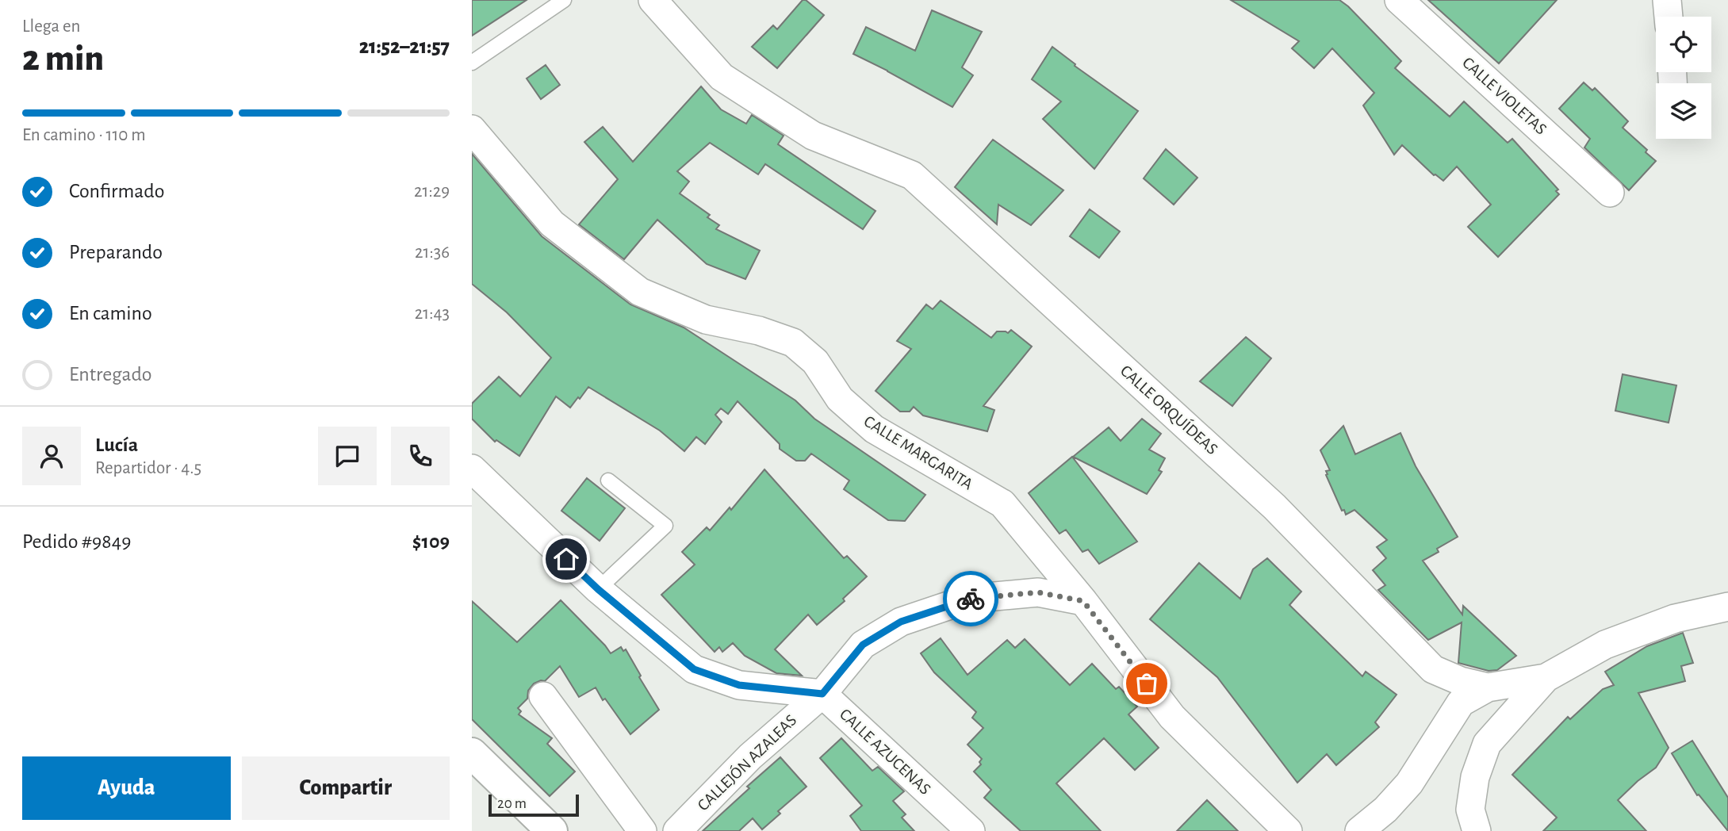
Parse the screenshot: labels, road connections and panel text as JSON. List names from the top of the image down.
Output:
{
  "streets": {
    "street": [
      "CALLE VIOLETAS",
      "CALLE ORQUÍDEAS",
      "CALLE MARGARITA",
      "CALLE AZUCENAS",
      "CALLEJÓN AZALEAS"
    ]
  },
  "crossings": [
    ["CALLE MARGARITA", "CALLEJÓN AZALEAS"],
    ["CALLE AZUCENAS", "CALLEJÓN AZALEAS"]
  ],
  "scale_bar": "20 m",
  "page": {
    "heading": ["2 min", "Llega en", "21:52–21:57"],
    "panel": [
      "Lucía",
      "Repartidor · 4.5",
      "Pedido #9849",
      "$109"
    ],
    "bar": "En camino · 110 m",
    "list": [
      ["Confirmado", "21:29"],
      ["Preparando", "21:36"],
      ["En camino", "21:43"],
      "Entregado"
    ],
    "buttons": ["Ayuda", "Compartir"],
    "scale": "20 m"
  }
}
